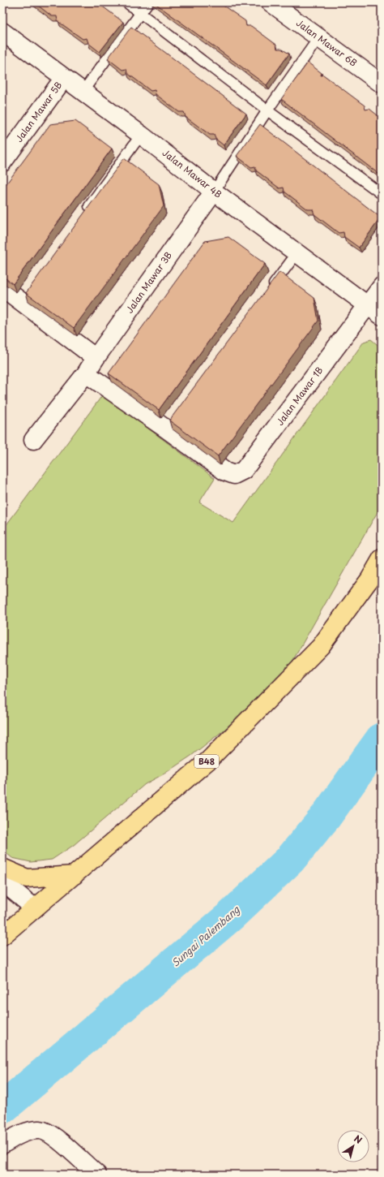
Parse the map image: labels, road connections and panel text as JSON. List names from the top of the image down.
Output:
{
  "streets": {
    "main road": ["B48"],
    "street": [
      "Jalan Mawar 6B",
      "Jalan Mawar 5B",
      "Jalan Mawar 4B",
      "Jalan Mawar 3B",
      "Jalan Mawar 1B"
    ]
  },
  "crossings": [
    ["Jalan Mawar 5B", "Jalan Mawar 4B"],
    ["Jalan Mawar 4B", "Jalan Mawar 3B"],
    ["Jalan Mawar 4B", "Jalan Mawar 1B"],
    ["Jalan Mawar 3B", "Jalan Mawar 1B"]
  ],
  "water": ["Sungai Palembang"],
  "north": "top right"
}
